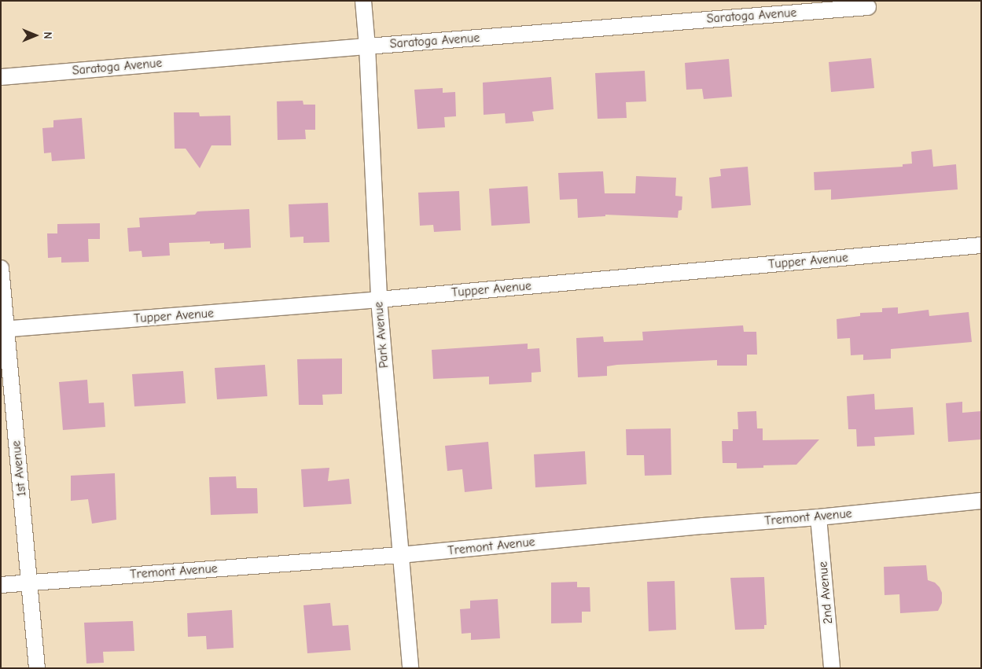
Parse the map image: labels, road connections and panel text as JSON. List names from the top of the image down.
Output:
{
  "streets": {
    "street": [
      "Saratoga Avenue",
      "Tupper Avenue",
      "Park Avenue",
      "1st Avenue",
      "Tremont Avenue",
      "2nd Avenue"
    ]
  },
  "crossings": [
    ["Saratoga Avenue", "Park Avenue"],
    ["Tupper Avenue", "Park Avenue"],
    ["Tupper Avenue", "1st Avenue"],
    ["Park Avenue", "Tremont Avenue"],
    ["1st Avenue", "Tremont Avenue"],
    ["Tremont Avenue", "2nd Avenue"]
  ],
  "north": "right"
}
